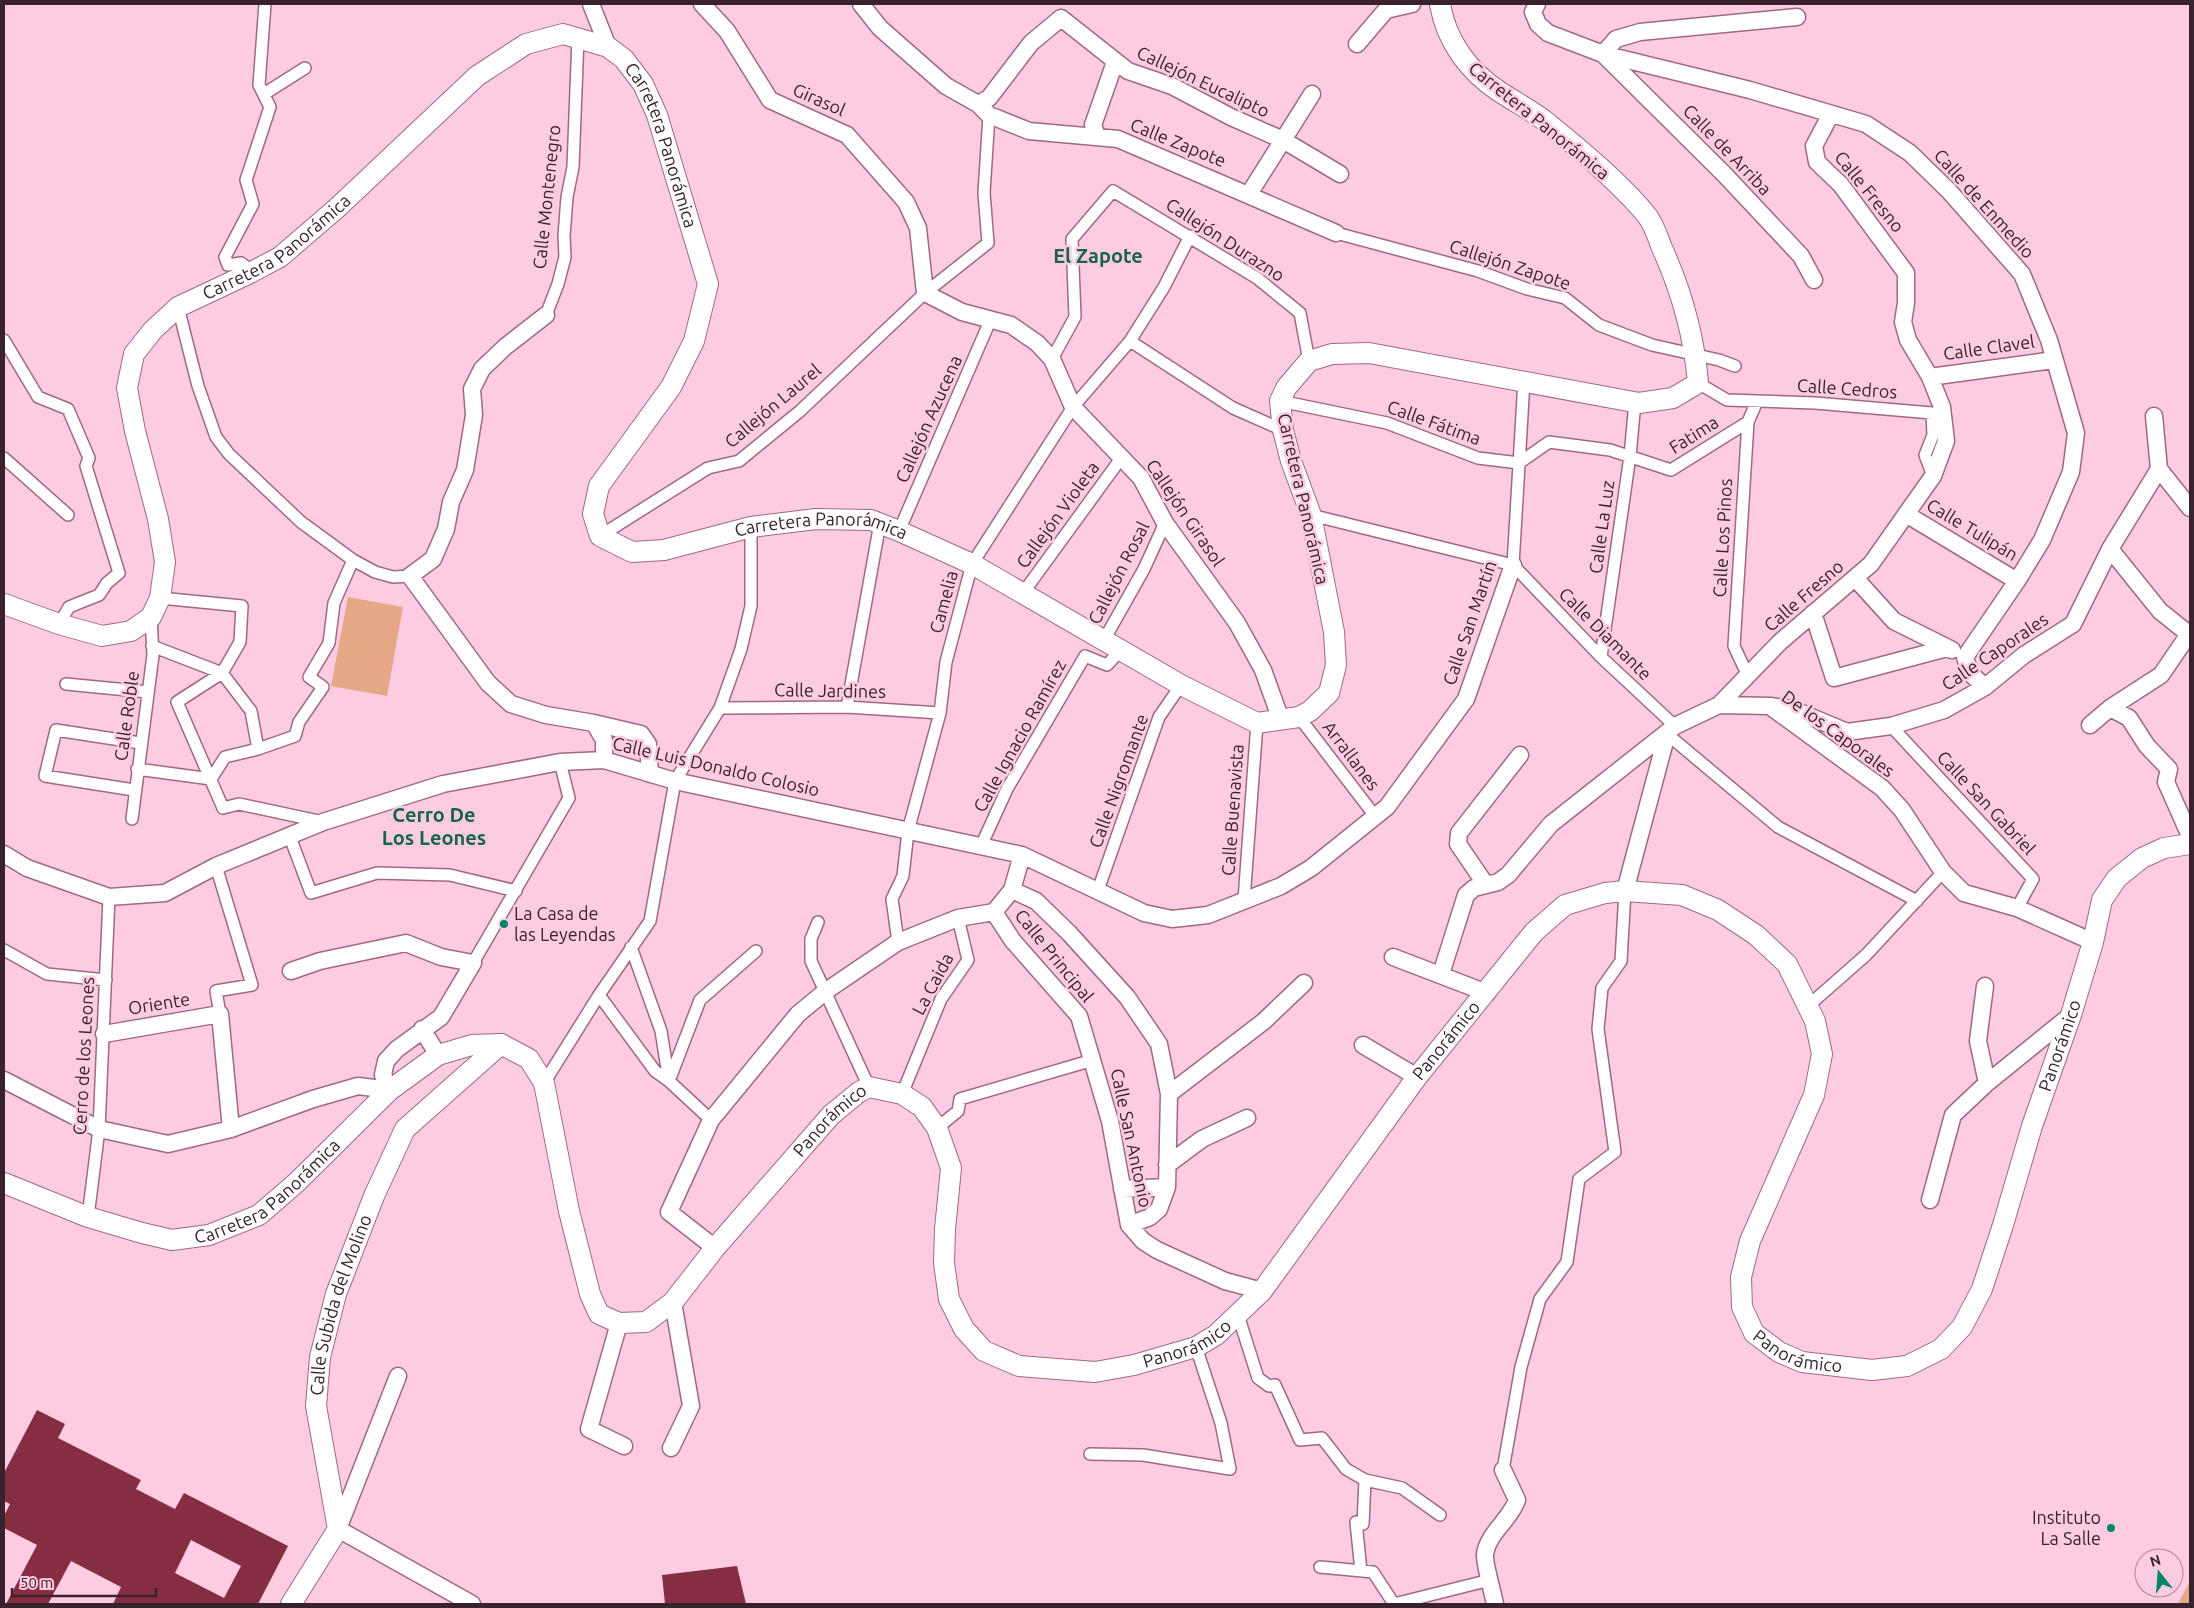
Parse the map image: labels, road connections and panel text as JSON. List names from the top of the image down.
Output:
{
  "streets": {
    "street": [
      "Callejón Eucalipto",
      "Girasol",
      "Carretera Panorámica",
      "Calle Zapote",
      "Calle de Arriba",
      "Calle Fresno",
      "Calle Montenegro",
      "Calle de Enmedio",
      "Callejón Durazno",
      "Callejón Zapote",
      "Calle Clavel",
      "Calle Cedros",
      "Callejón Laurel",
      "Callejón Azucena",
      "Calle Fátima",
      "Fatima",
      "Callejón Girasol",
      "Callejón Violeta",
      "Calle La Luz",
      "Calle Tulipán",
      "Calle Los Pinos",
      "Callejón Rosal",
      "Camelia",
      "Calle San Martín",
      "Calle Diamante",
      "Calle Caporales",
      "Calle Jardines",
      "Calle Roble",
      "De los Caporales",
      "Calle Ignacio Ramírez",
      "Arrallanes",
      "Calle Luis Donaldo Colosio",
      "Calle Nigromante",
      "Calle San Gabriel",
      "Calle Buenavista",
      "Calle Principal",
      "La Caida",
      "Oriente",
      "Panorámico",
      "Cerro de los Leones",
      "Calle San Antonio",
      "Calle Subida del Molino"
    ]
  },
  "crossings": [
    ["Callejón Eucalipto", "Calle Zapote"],
    ["Girasol", "Callejón Laurel"],
    ["Girasol", "Callejón Girasol"],
    ["Carretera Panorámica", "Calle Montenegro"],
    ["Carretera Panorámica", "Callejón Durazno"],
    ["Carretera Panorámica", "Callejón Zapote"],
    ["Carretera Panorámica", "Calle Cedros"],
    ["Carretera Panorámica", "Callejón Laurel"],
    ["Carretera Panorámica", "Callejón Azucena"],
    ["Carretera Panorámica", "Calle Fátima"],
    ["Carretera Panorámica", "Callejón Girasol"],
    ["Carretera Panorámica", "Callejón Violeta"],
    ["Carretera Panorámica", "Callejón Rosal"],
    ["Carretera Panorámica", "Camelia"],
    ["Carretera Panorámica", "Calle Roble"],
    ["Carretera Panorámica", "Calle Ignacio Ramírez"],
    ["Carretera Panorámica", "Arrallanes"],
    ["Carretera Panorámica", "Calle Nigromante"],
    ["Carretera Panorámica", "Calle Buenavista"],
    ["Carretera Panorámica", "Cerro de los Leones"],
    ["Carretera Panorámica", "Calle Subida del Molino"],
    ["Calle Zapote", "Callejón Zapote"],
    ["Calle de Arriba", "Calle de Enmedio"],
    ["Calle Fresno", "Calle de Enmedio"],
    ["Calle Fresno", "Calle Clavel"],
    ["Calle Fresno", "Calle Cedros"],
    ["Calle Fresno", "Calle Tulipán"],
    ["Calle Fresno", "Calle Los Pinos"],
    ["Calle Fresno", "Calle Diamante"],
    ["Calle Fresno", "De los Caporales"],
    ["Calle de Enmedio", "Calle Clavel"],
    ["Calle de Enmedio", "Calle Tulipán"],
    ["Callejón Durazno", "Callejón Girasol"],
    ["Callejón Durazno", "Camelia"],
    ["Calle Cedros", "Calle Los Pinos"],
    ["Callejón Laurel", "Callejón Girasol"],
    ["Callejón Azucena", "Callejón Girasol"],
    ["Calle Fátima", "Calle San Martín"],
    ["Fatima", "Calle La Luz"],
    ["Fatima", "Calle Los Pinos"],
    ["Callejón Girasol", "Callejón Violeta"],
    ["Callejón Girasol", "Callejón Rosal"],
    ["Callejón Girasol", "Camelia"],
    ["Callejón Girasol", "Arrallanes"],
    ["Calle La Luz", "Calle Diamante"],
    ["Callejón Rosal", "Calle Ignacio Ramírez"],
    ["Camelia", "Calle Jardines"],
    ["Camelia", "Calle Luis Donaldo Colosio"],
    ["Calle San Martín", "Calle Diamante"],
    ["Calle San Martín", "Arrallanes"],
    ["Calle San Martín", "Calle Luis Donaldo Colosio"],
    ["Calle Caporales", "De los Caporales"],
    ["Calle Caporales", "Calle San Gabriel"],
    ["De los Caporales", "Calle San Gabriel"],
    ["De los Caporales", "Panorámico"],
    ["Calle Ignacio Ramírez", "Calle Luis Donaldo Colosio"],
    ["Arrallanes", "Calle Luis Donaldo Colosio"],
    ["Calle Luis Donaldo Colosio", "Calle Nigromante"],
    ["Calle Luis Donaldo Colosio", "Calle Buenavista"],
    ["Calle Luis Donaldo Colosio", "Calle Principal"],
    ["Calle Luis Donaldo Colosio", "Cerro de los Leones"],
    ["Calle Principal", "Calle San Antonio"],
    ["La Caida", "Panorámico"],
    ["Oriente", "Cerro de los Leones"],
    ["Panorámico", "Calle San Antonio"]
  ],
  "districts": ["El Zapote", "Cerro De Los Leones"],
  "places": ["La Casa de las Leyendas", "Instituto La Salle"],
  "scale_bar": "50 m",
  "north": "top"
}
